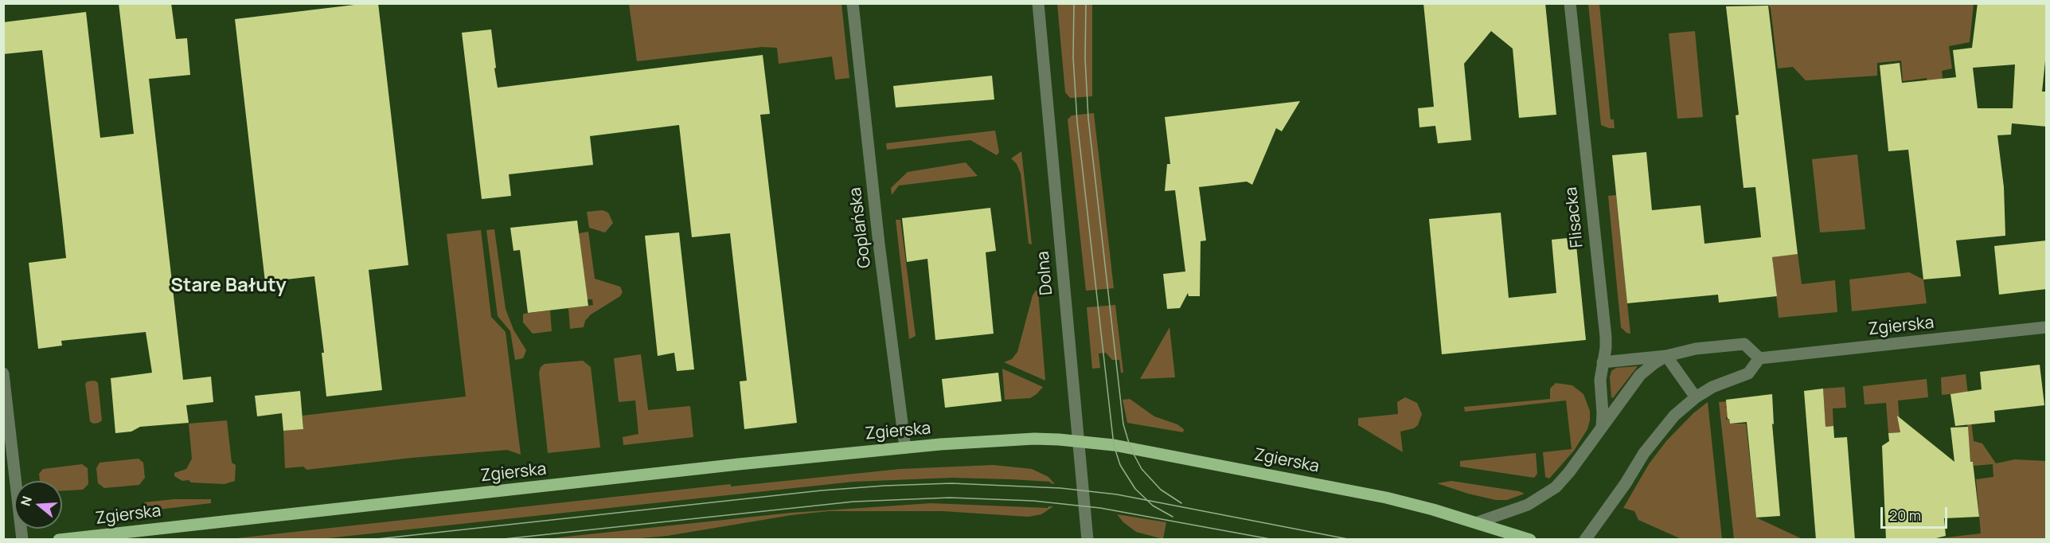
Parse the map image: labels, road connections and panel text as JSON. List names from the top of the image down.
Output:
{
  "streets": {
    "main road": ["Zgierska"],
    "street": ["Flisacka", "Goplańska", "Dolna"]
  },
  "crossings": [
    ["Goplańska", "Zgierska"],
    ["Dolna", "Zgierska"]
  ],
  "districts": ["Stare Bałuty"],
  "scale_bar": "20 m",
  "north": "left"
}
